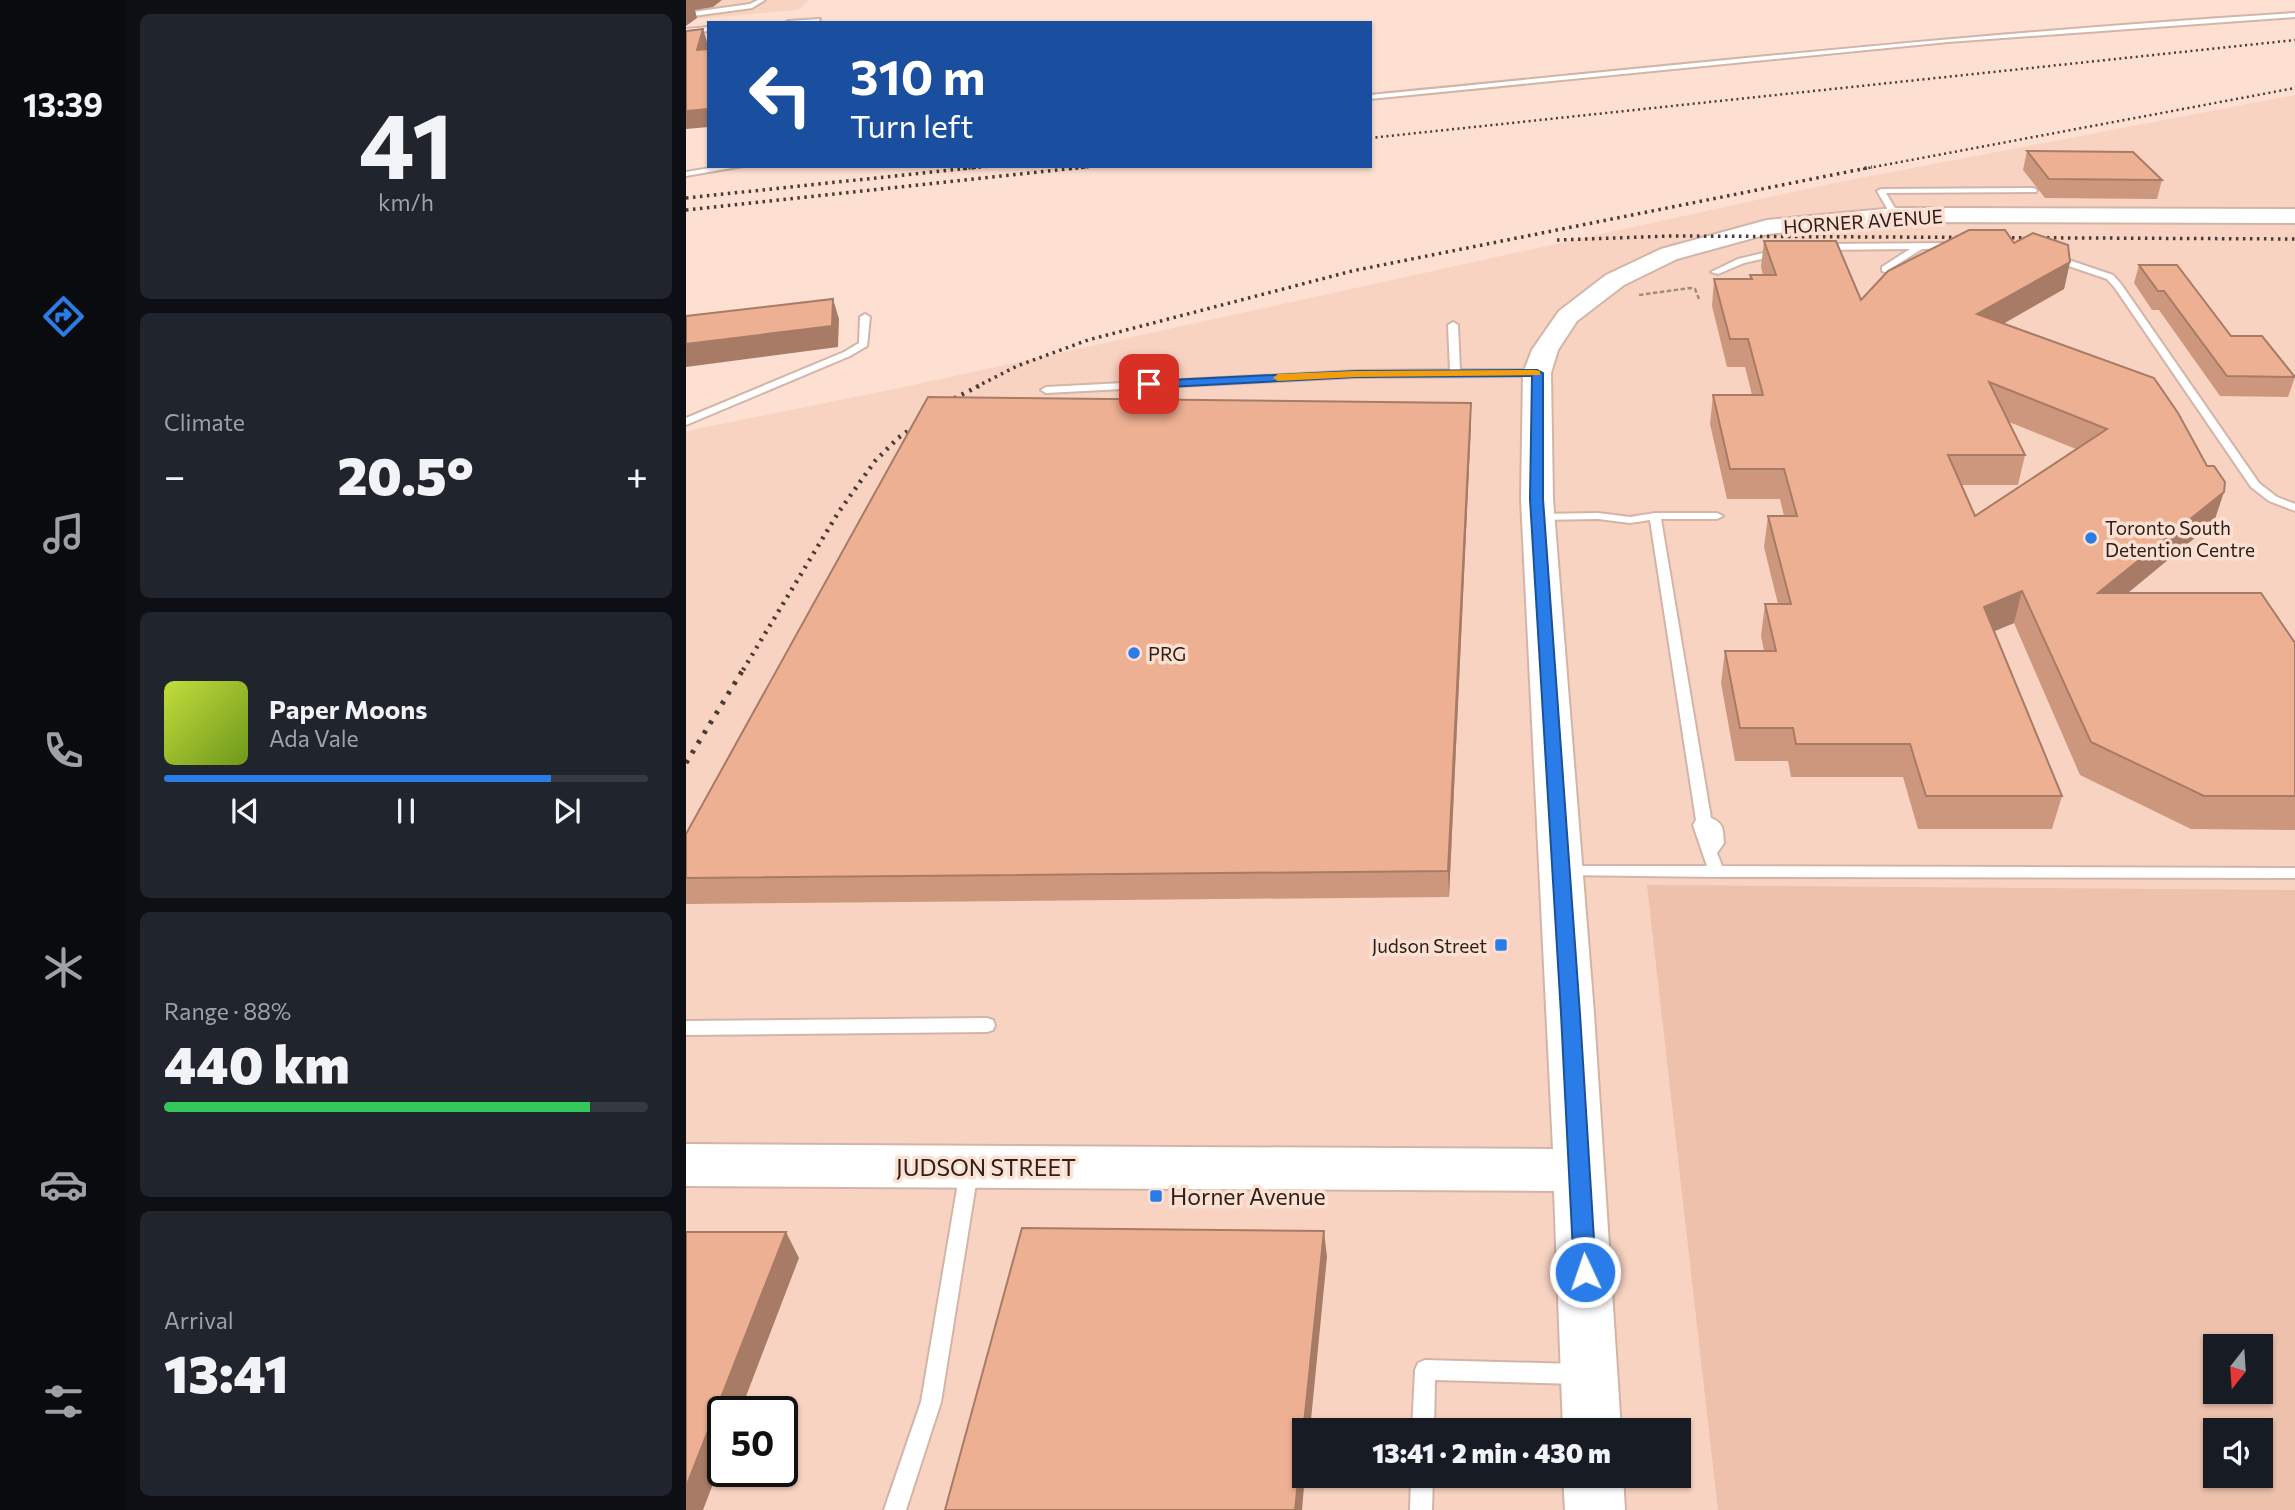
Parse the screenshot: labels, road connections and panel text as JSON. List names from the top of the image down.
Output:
{
  "streets": {
    "main road": ["HORNER AVENUE", "JUDSON STREET"]
  },
  "crossings": [
    ["HORNER AVENUE", "JUDSON STREET"]
  ],
  "places": {
    "other": ["Toronto South Detention Centre", "PRG"],
    "transit": ["Judson Street", "Horner Avenue"]
  },
  "north": "bottom",
  "page": {
    "tabs": "13:39",
    "tile": [
      ["41", "km/h"],
      "Climate",
      ["Range · 88%", "440 km"],
      ["Arrival", "13:41"]
    ],
    "turn": ["310 m", "Turn left"],
    "heat": ["−", "20.5°", "+"],
    "song": ["Paper Moons", "Ada Vale"],
    "limit": "50",
    "trip": "13:41 · 2 min · 430 m"
  }
}
